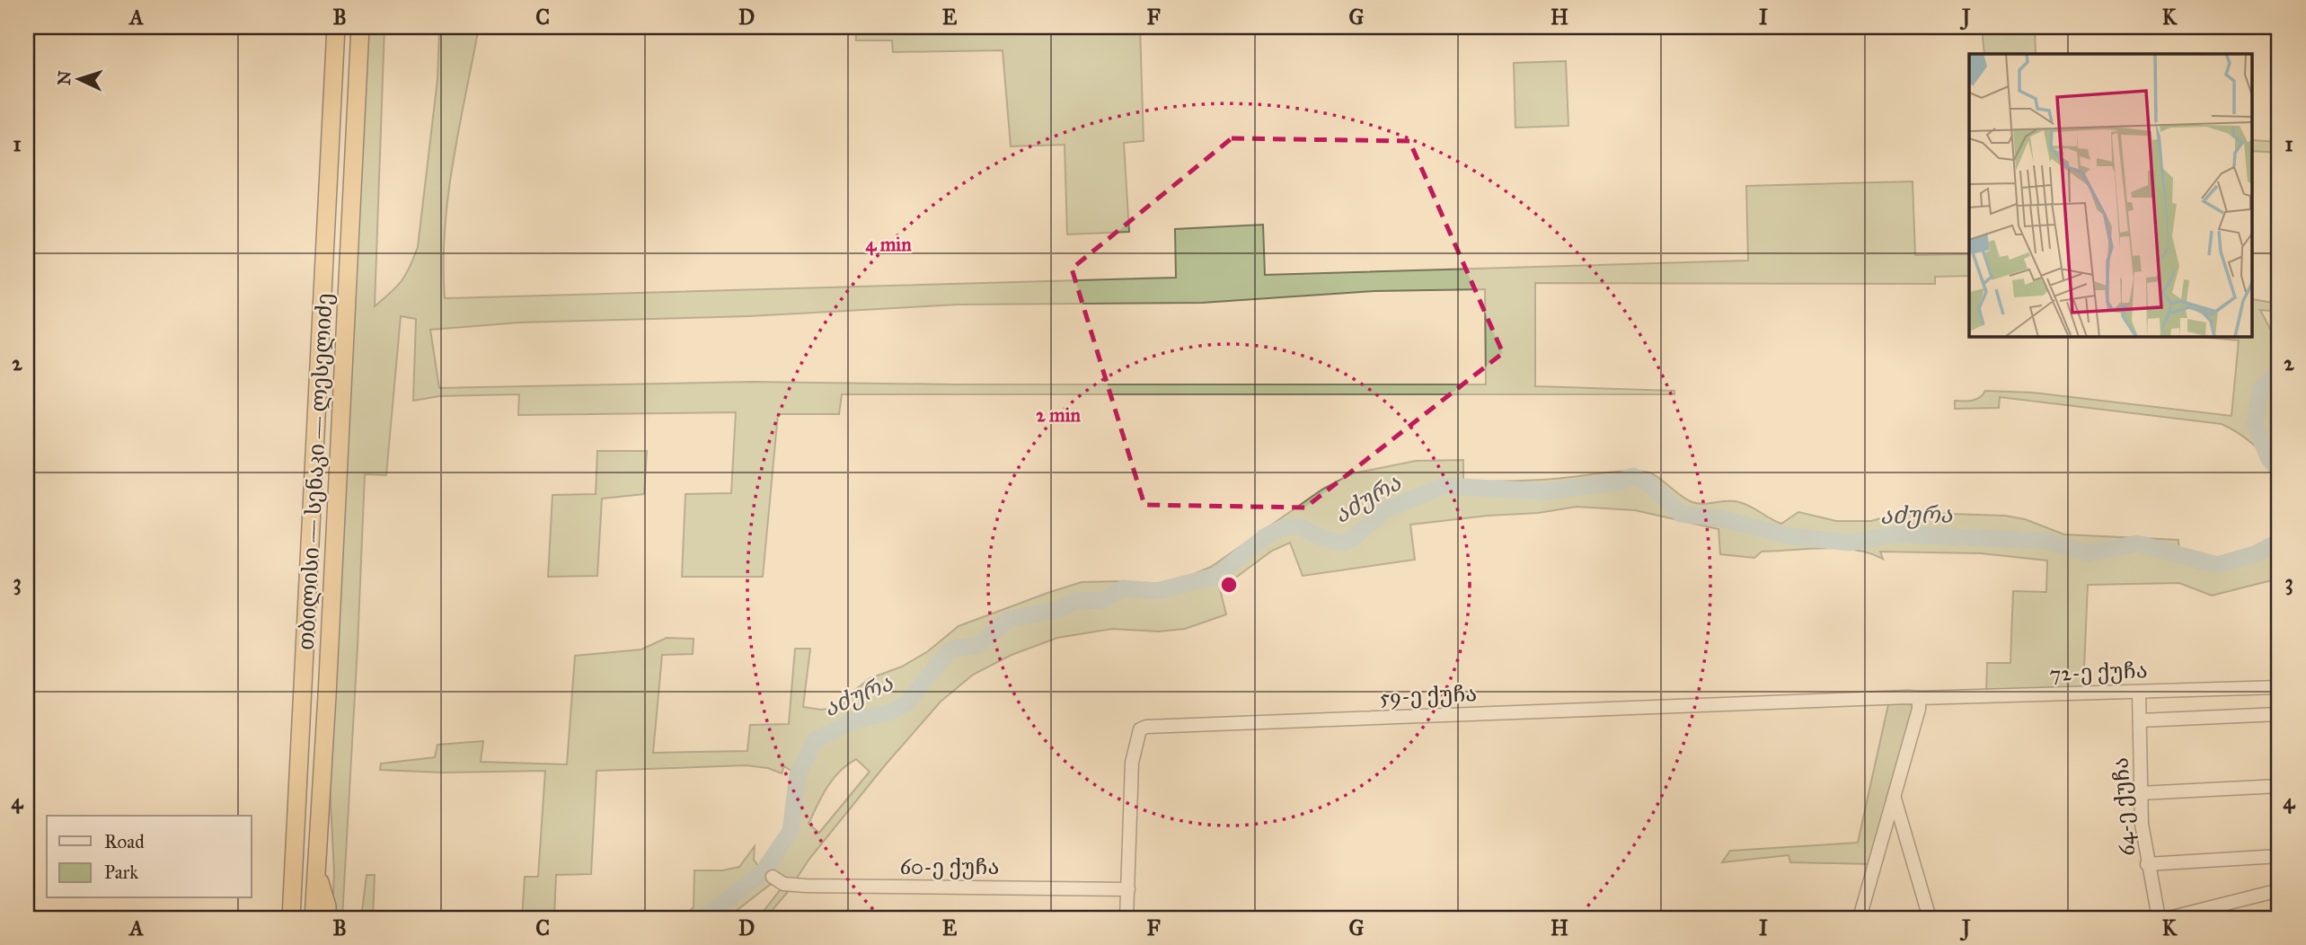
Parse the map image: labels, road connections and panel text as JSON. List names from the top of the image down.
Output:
{
  "streets": {
    "highway": ["თბილისი — სენაკი — ლესელიძე"],
    "street": [
      "72-ე ქუჩა",
      "59-ე ქუჩა",
      "64-ე ქუჩა",
      "60-ე ქუჩა"
    ]
  },
  "crossings": [
    ["72-ე ქუჩა", "59-ე ქუჩა"],
    ["72-ე ქუჩა", "64-ე ქუჩა"],
    ["59-ე ქუჩა", "60-ე ქუჩა"]
  ],
  "water": ["აძურა"],
  "legend": ["Road", "Park"],
  "north": "left",
  "grid": {
    "columns": [
      "A",
      "B",
      "C",
      "D",
      "E",
      "F",
      "G",
      "H",
      "I",
      "J",
      "K"
    ],
    "rows": [
      "1",
      "2",
      "3",
      "4"
    ]
  },
  "rings": ["4 min", "2 min"]
}
